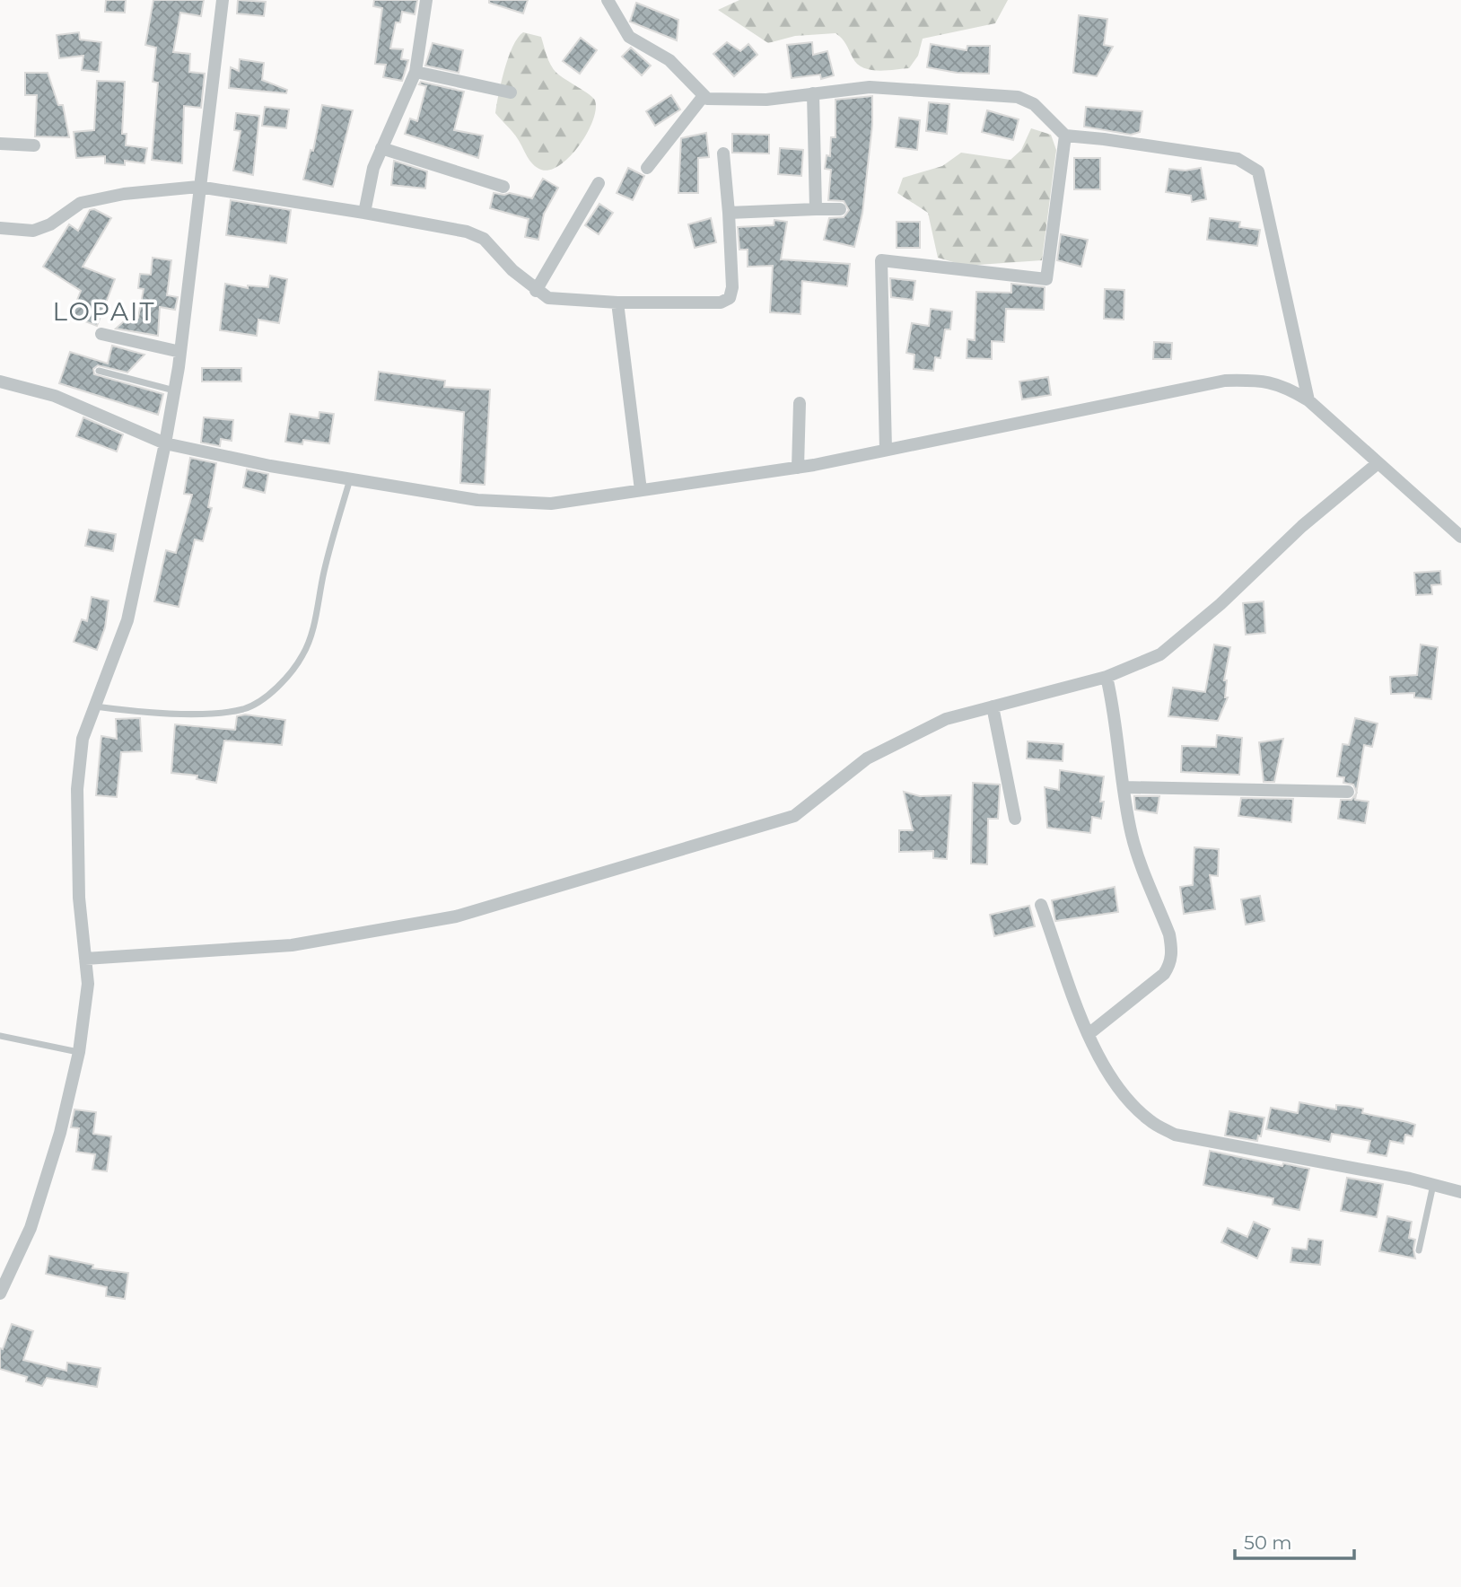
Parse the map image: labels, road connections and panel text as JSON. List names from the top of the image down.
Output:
{
  "districts": ["LOPAIT"],
  "scale_bar": "50 m"
}
